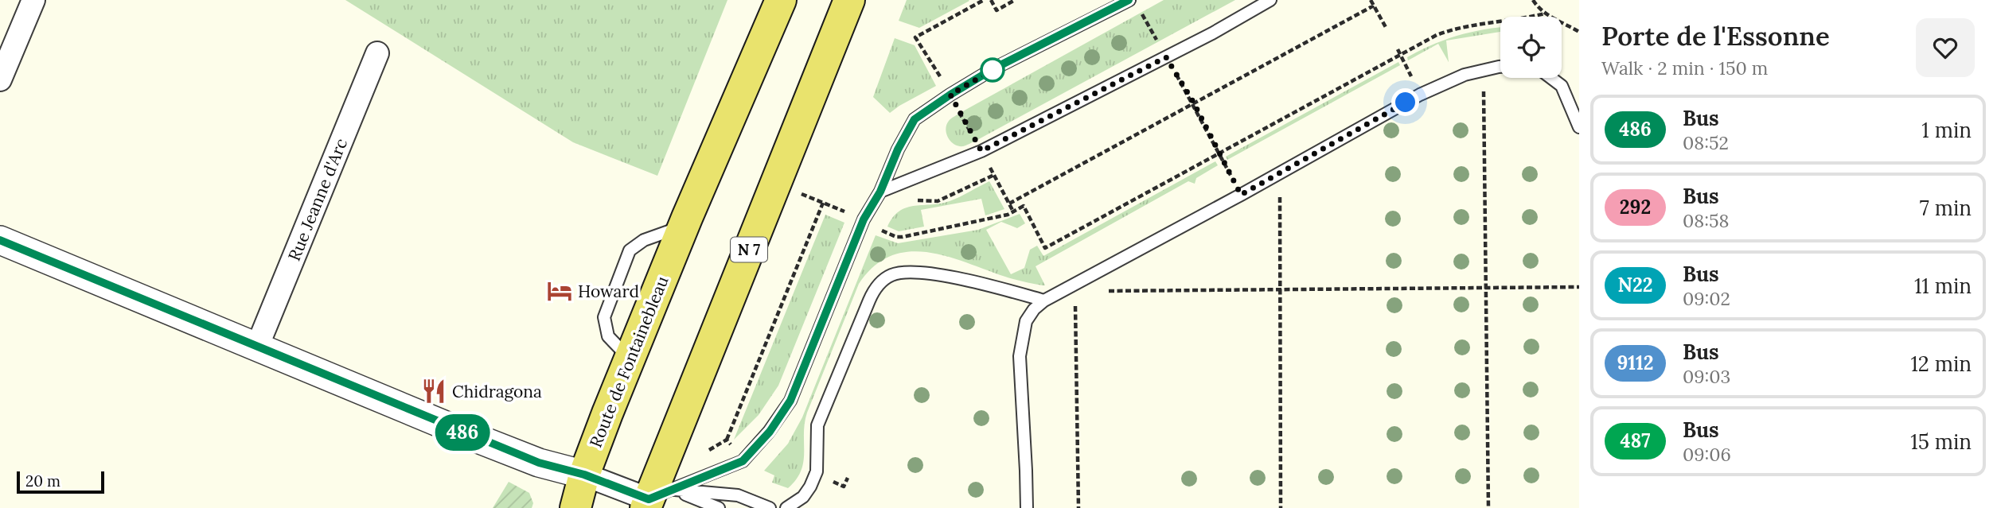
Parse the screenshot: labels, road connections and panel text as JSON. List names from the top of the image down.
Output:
{
  "streets": {
    "main road": ["N 7", "Route de Fontainebleau"],
    "street": ["Rue Jeanne d'Arc"]
  },
  "places": {
    "hotel": ["Howard"],
    "restaurant": ["Chidragona"]
  },
  "lines": ["bus line 486"],
  "scale_bar": "20 m",
  "page": {
    "on_map": "486",
    "heading": ["Porte de l'Essonne", "Walk · 2 min · 150 m"],
    "list": [
      {
        "mark": "486",
        "name": "Bus",
        "note": "08:52",
        "value": "1 min"
      },
      {
        "mark": "292",
        "name": "Bus",
        "note": "08:58",
        "value": "7 min"
      },
      {
        "mark": "N22",
        "name": "Bus",
        "note": "09:02",
        "value": "11 min"
      },
      {
        "mark": "9112",
        "name": "Bus",
        "note": "09:03",
        "value": "12 min"
      },
      {
        "mark": "487",
        "name": "Bus",
        "note": "09:06",
        "value": "15 min"
      }
    ],
    "scale": "20 m"
  }
}
